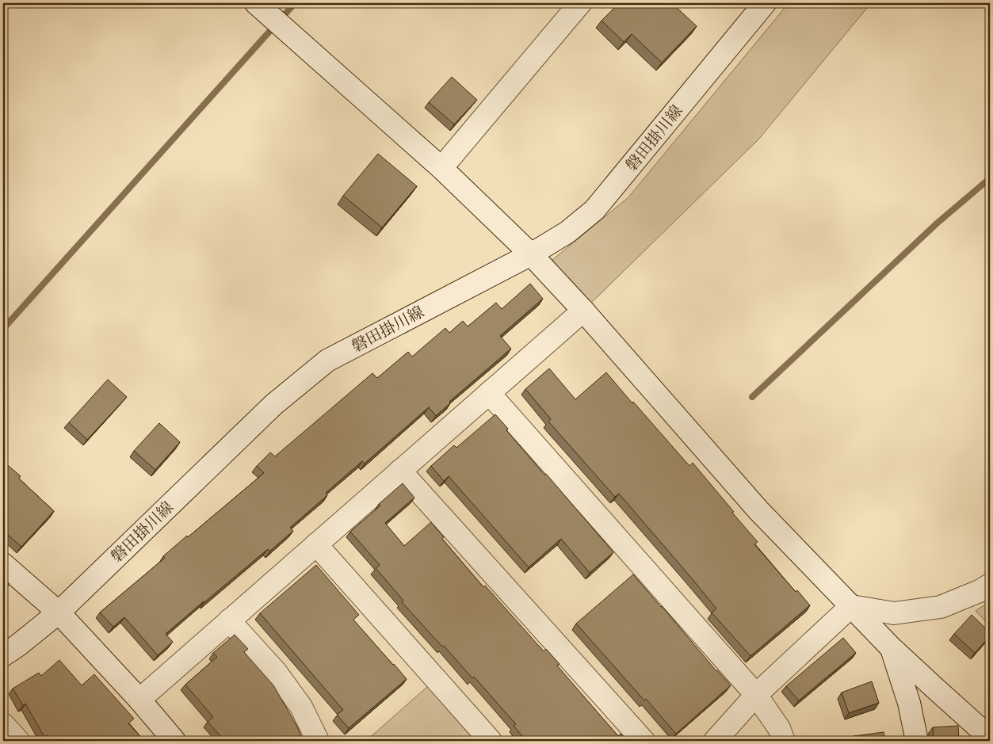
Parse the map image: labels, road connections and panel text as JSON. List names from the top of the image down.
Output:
{
  "streets": {
    "street": ["磐田掛川線"]
  }
}
